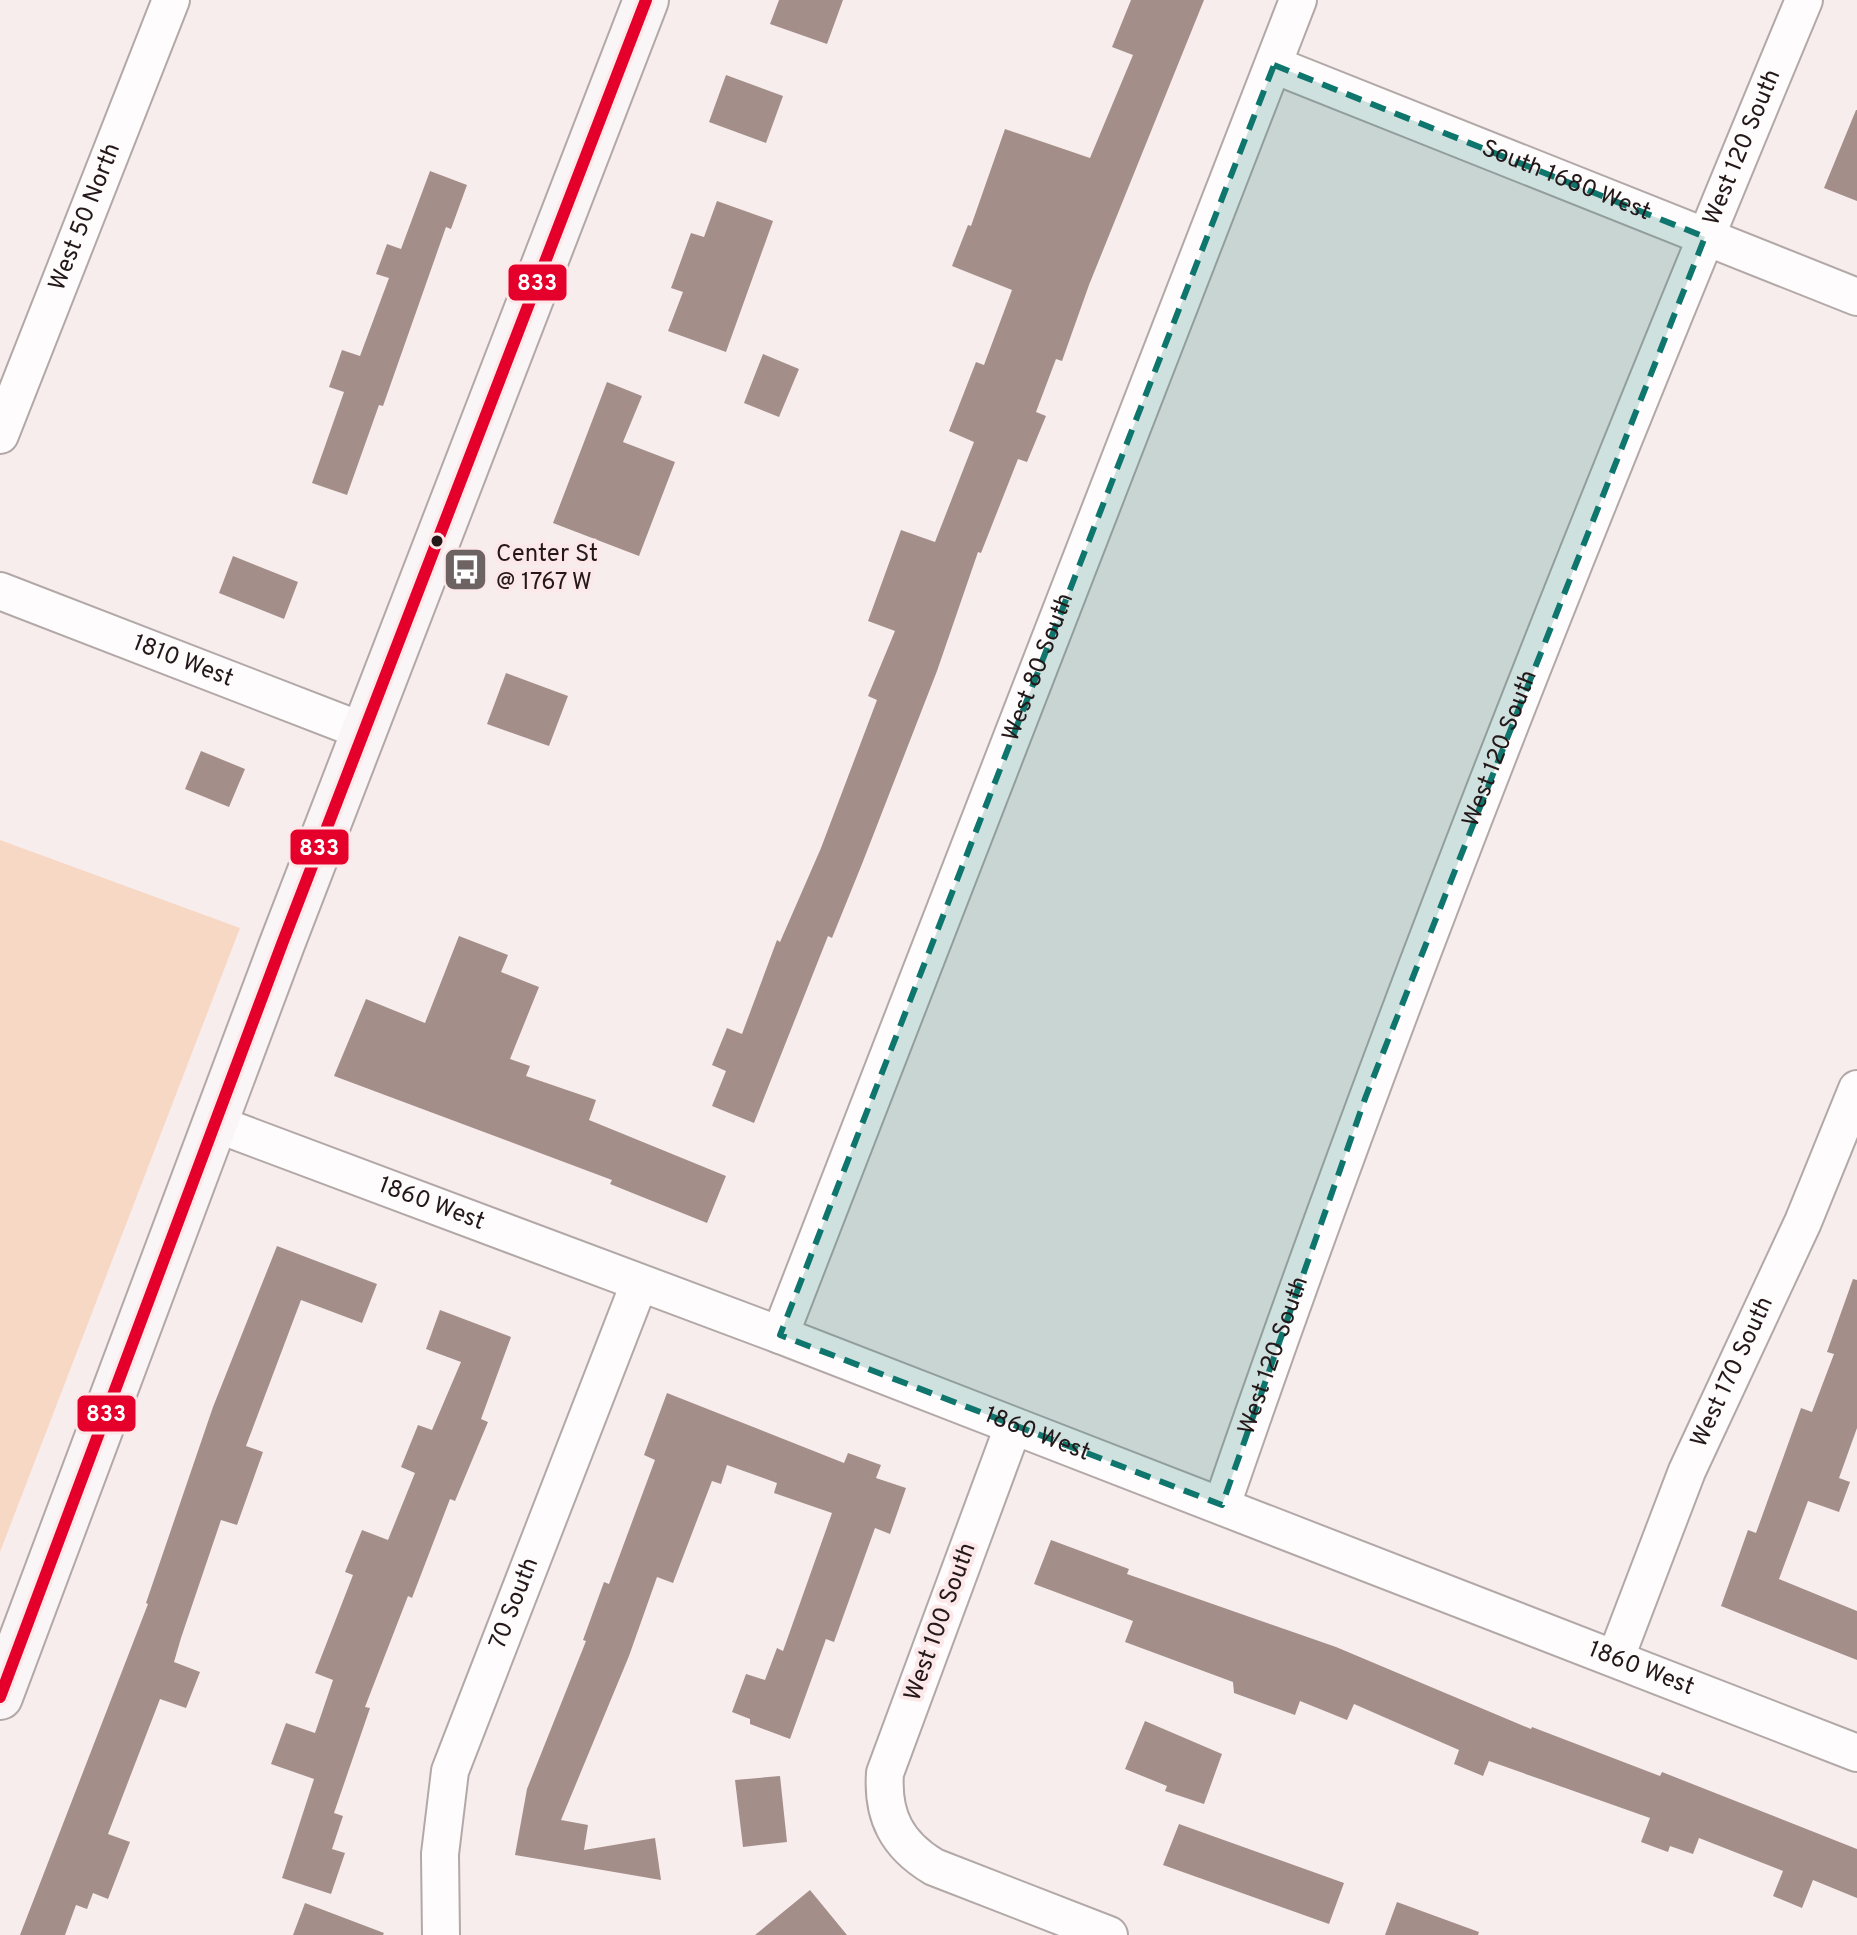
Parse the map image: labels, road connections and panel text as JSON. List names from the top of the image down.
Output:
{
  "streets": {
    "street": [
      "West 120 South",
      "South 1680 West",
      "West 50 North",
      "1810 West",
      "West 80 South",
      "1860 West",
      "West 170 South",
      "70 South",
      "West 100 South"
    ]
  },
  "crossings": [
    ["West 120 South", "South 1680 West"],
    ["West 120 South", "1860 West"],
    ["South 1680 West", "West 80 South"],
    ["West 80 South", "1860 West"],
    ["1860 West", "West 170 South"],
    ["1860 West", "70 South"],
    ["1860 West", "West 100 South"]
  ],
  "places": {
    "bus stop": ["Center St @ 1767 W"]
  },
  "lines": ["transit line 833"]
}
